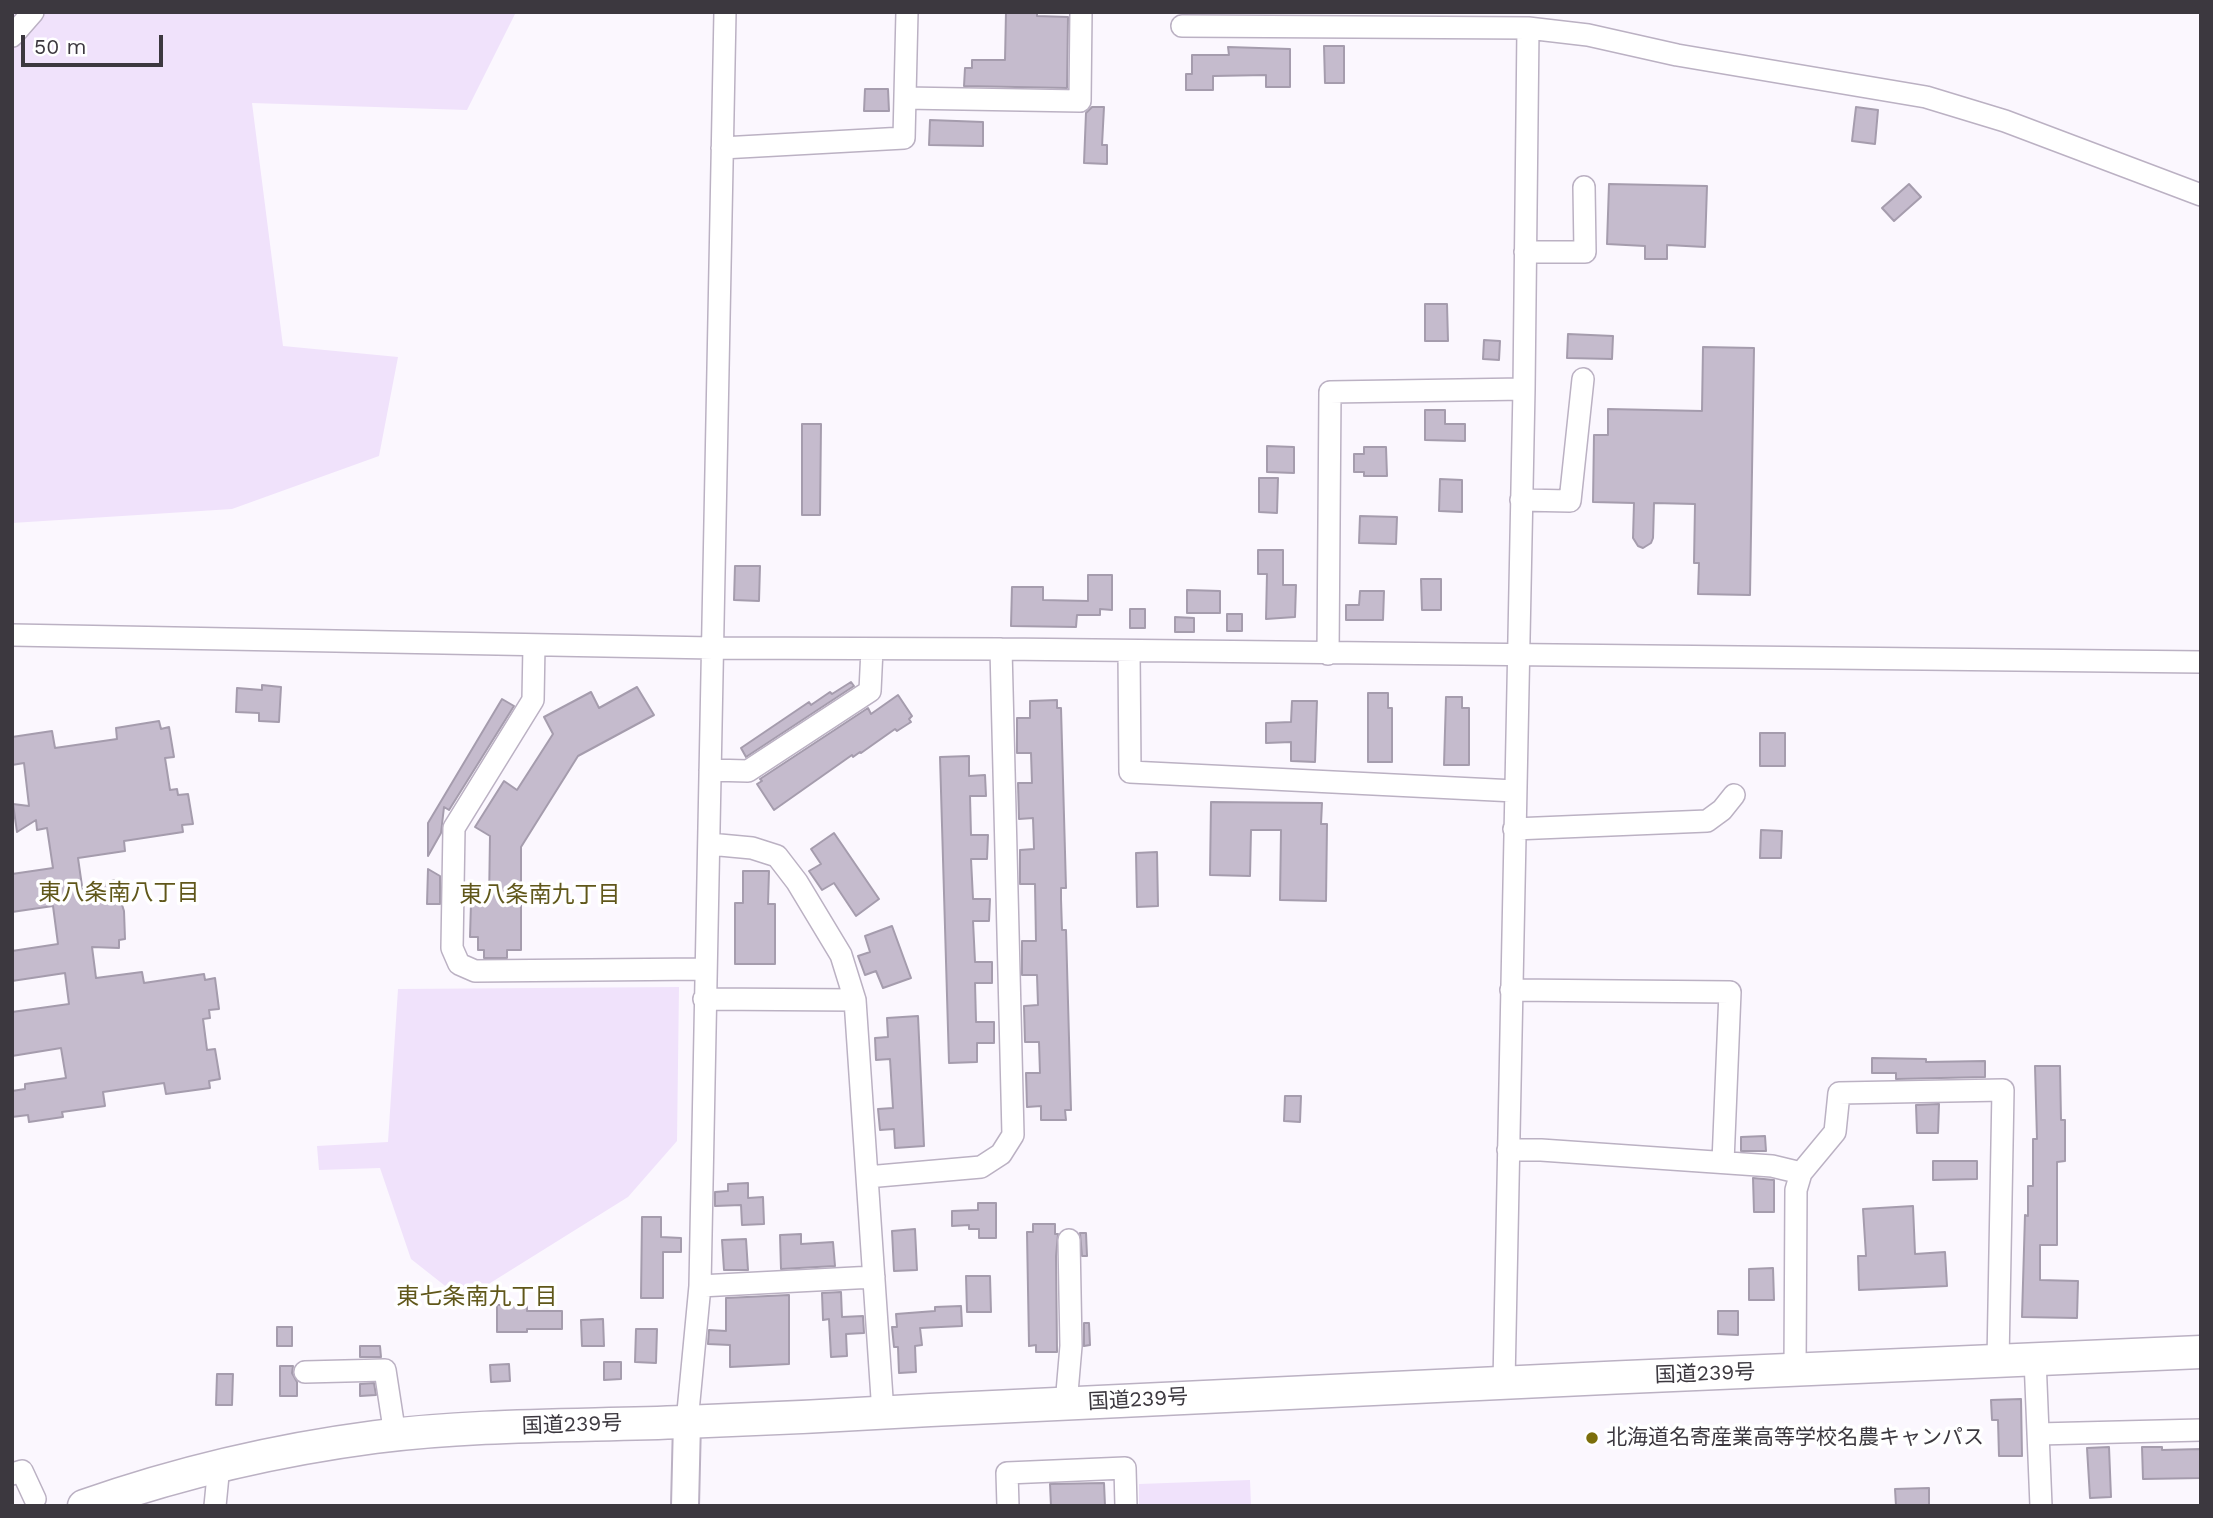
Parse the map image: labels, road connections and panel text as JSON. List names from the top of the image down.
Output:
{
  "streets": {
    "highway": ["国道239号"]
  },
  "districts": ["東八条南八丁目", "東八条南九丁目", "東七条南九丁目"],
  "places": ["北海道名寄産業高等学校名農キャンパス"],
  "scale_bar": "50 m"
}
